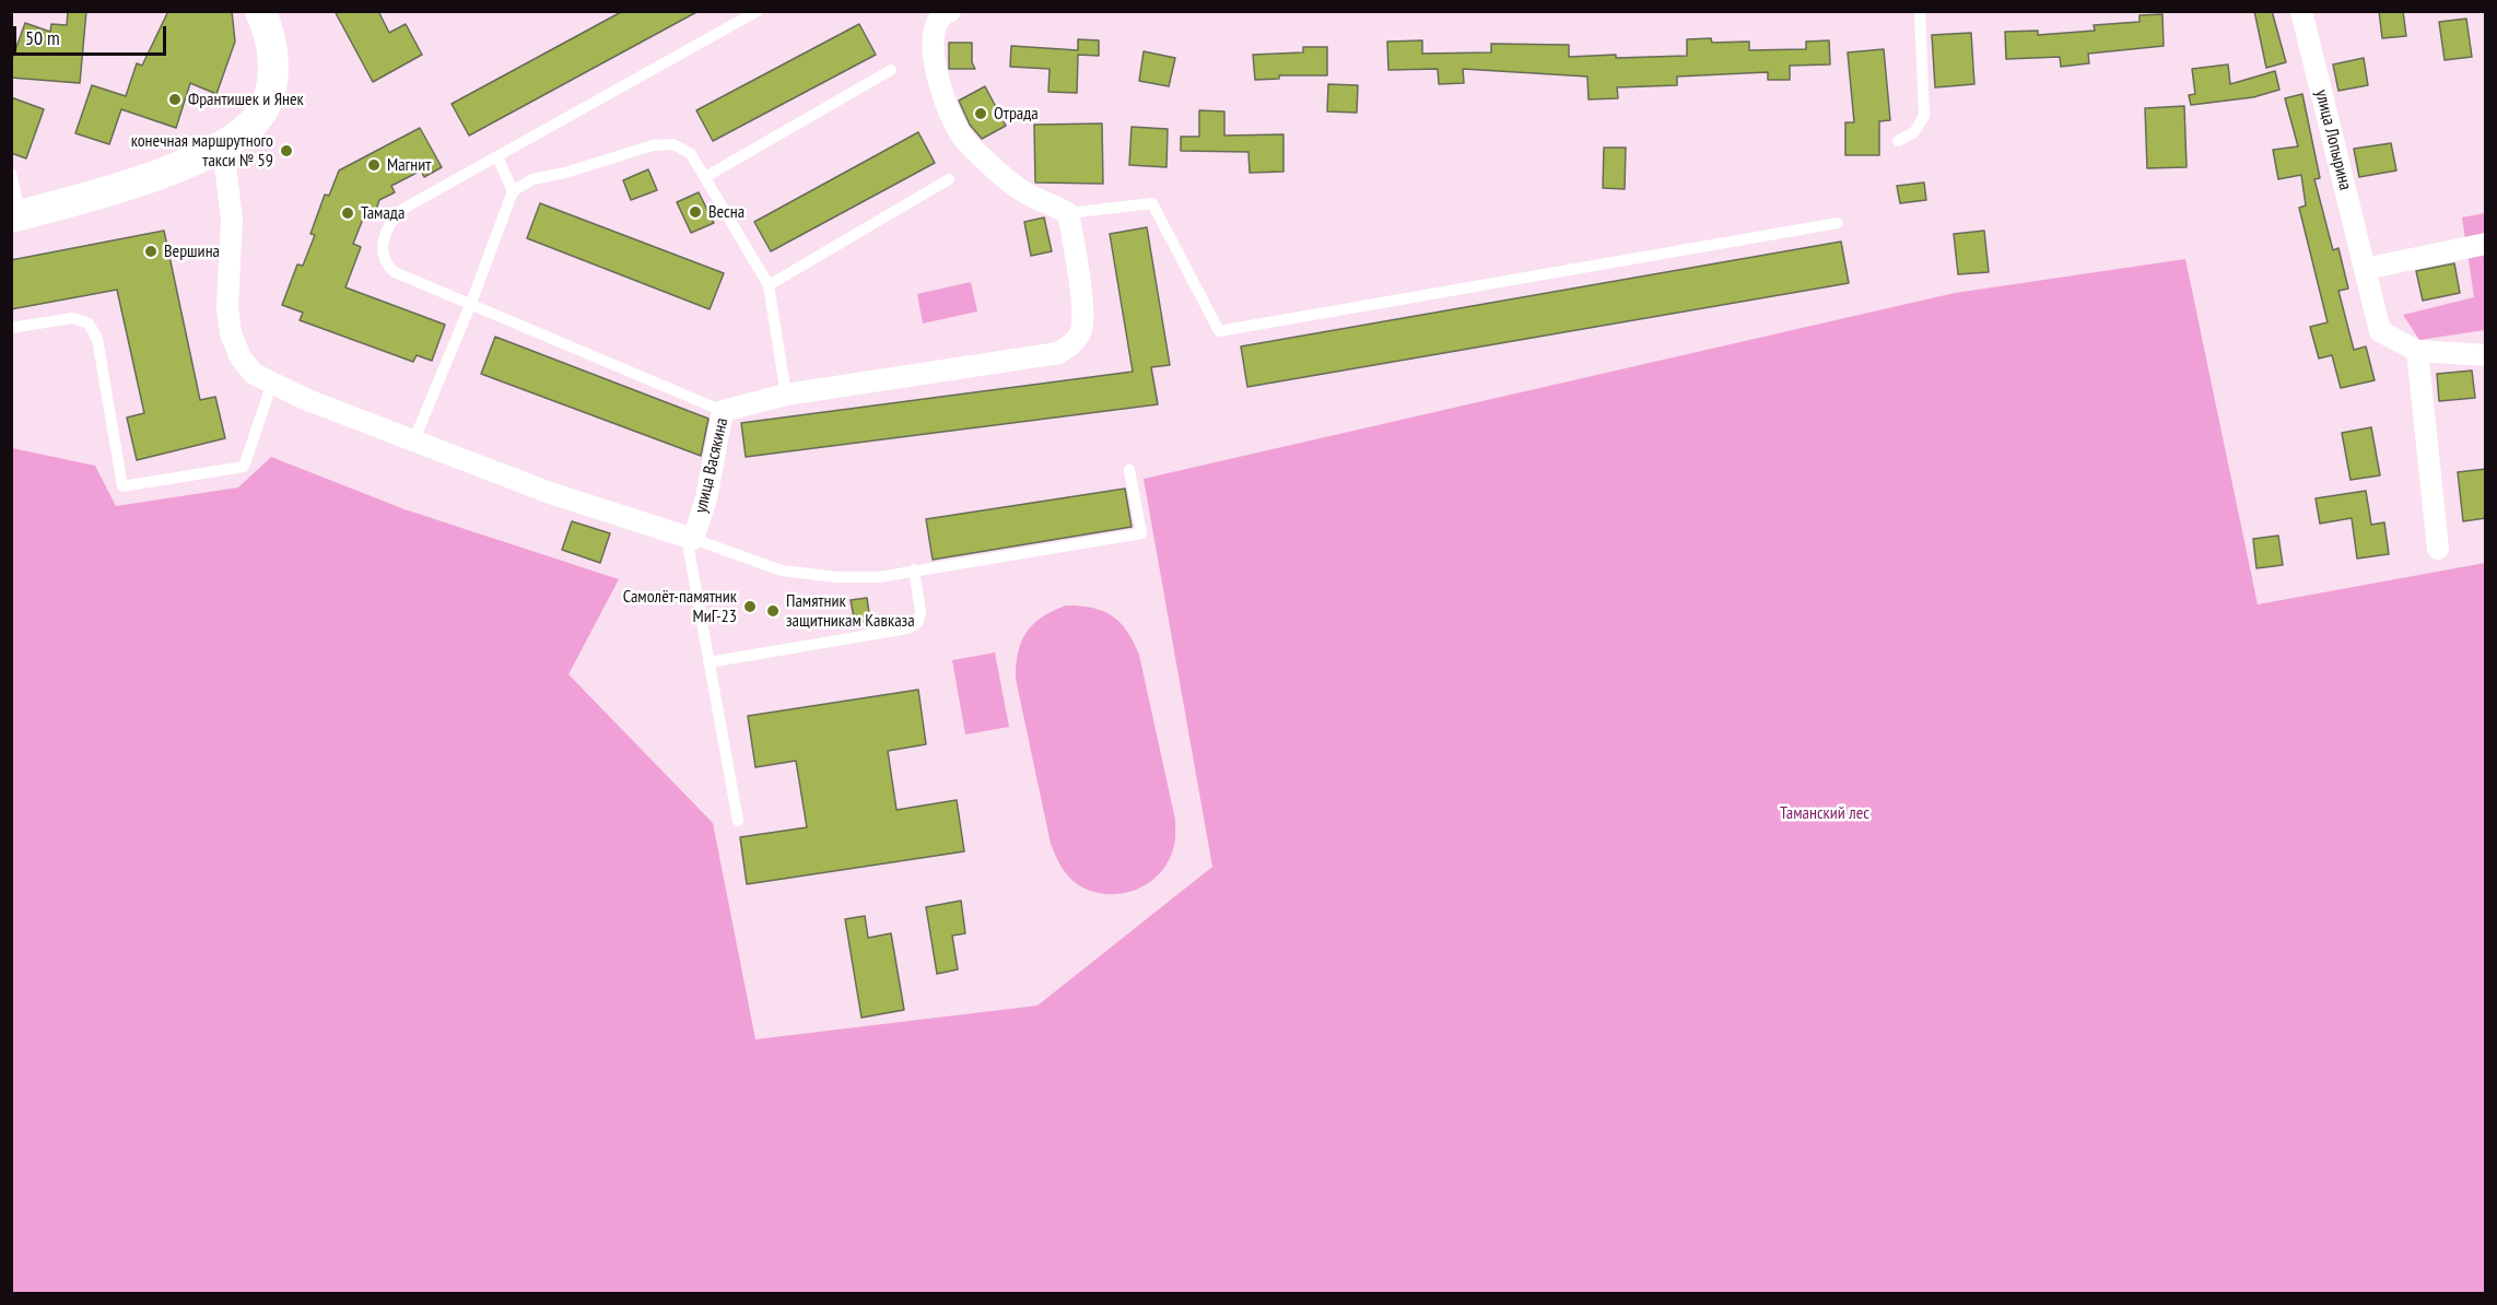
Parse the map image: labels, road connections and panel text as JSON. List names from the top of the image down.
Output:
{
  "streets": {
    "street": ["улица Лопырина", "улица Васякина"]
  },
  "parks": ["Таманский лес"],
  "places": [
    "Франтишек и Янек",
    "Отрада",
    "конечная маршрутного такси № 59",
    "Магнит",
    "Весна",
    "Тамада",
    "Вершина",
    "Самолёт-памятник МиГ-23",
    "Памятник защитникам Кавказа"
  ],
  "scale_bar": "50 m"
}
